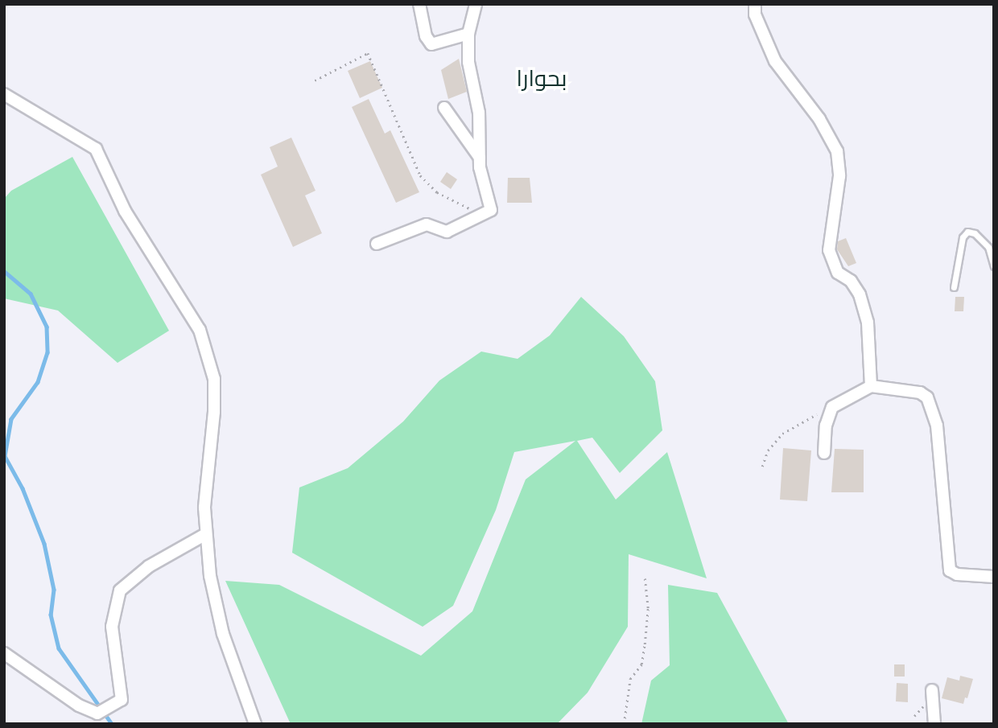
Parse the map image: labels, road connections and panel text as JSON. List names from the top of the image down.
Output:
{
  "districts": ["بحوارا"]
}
